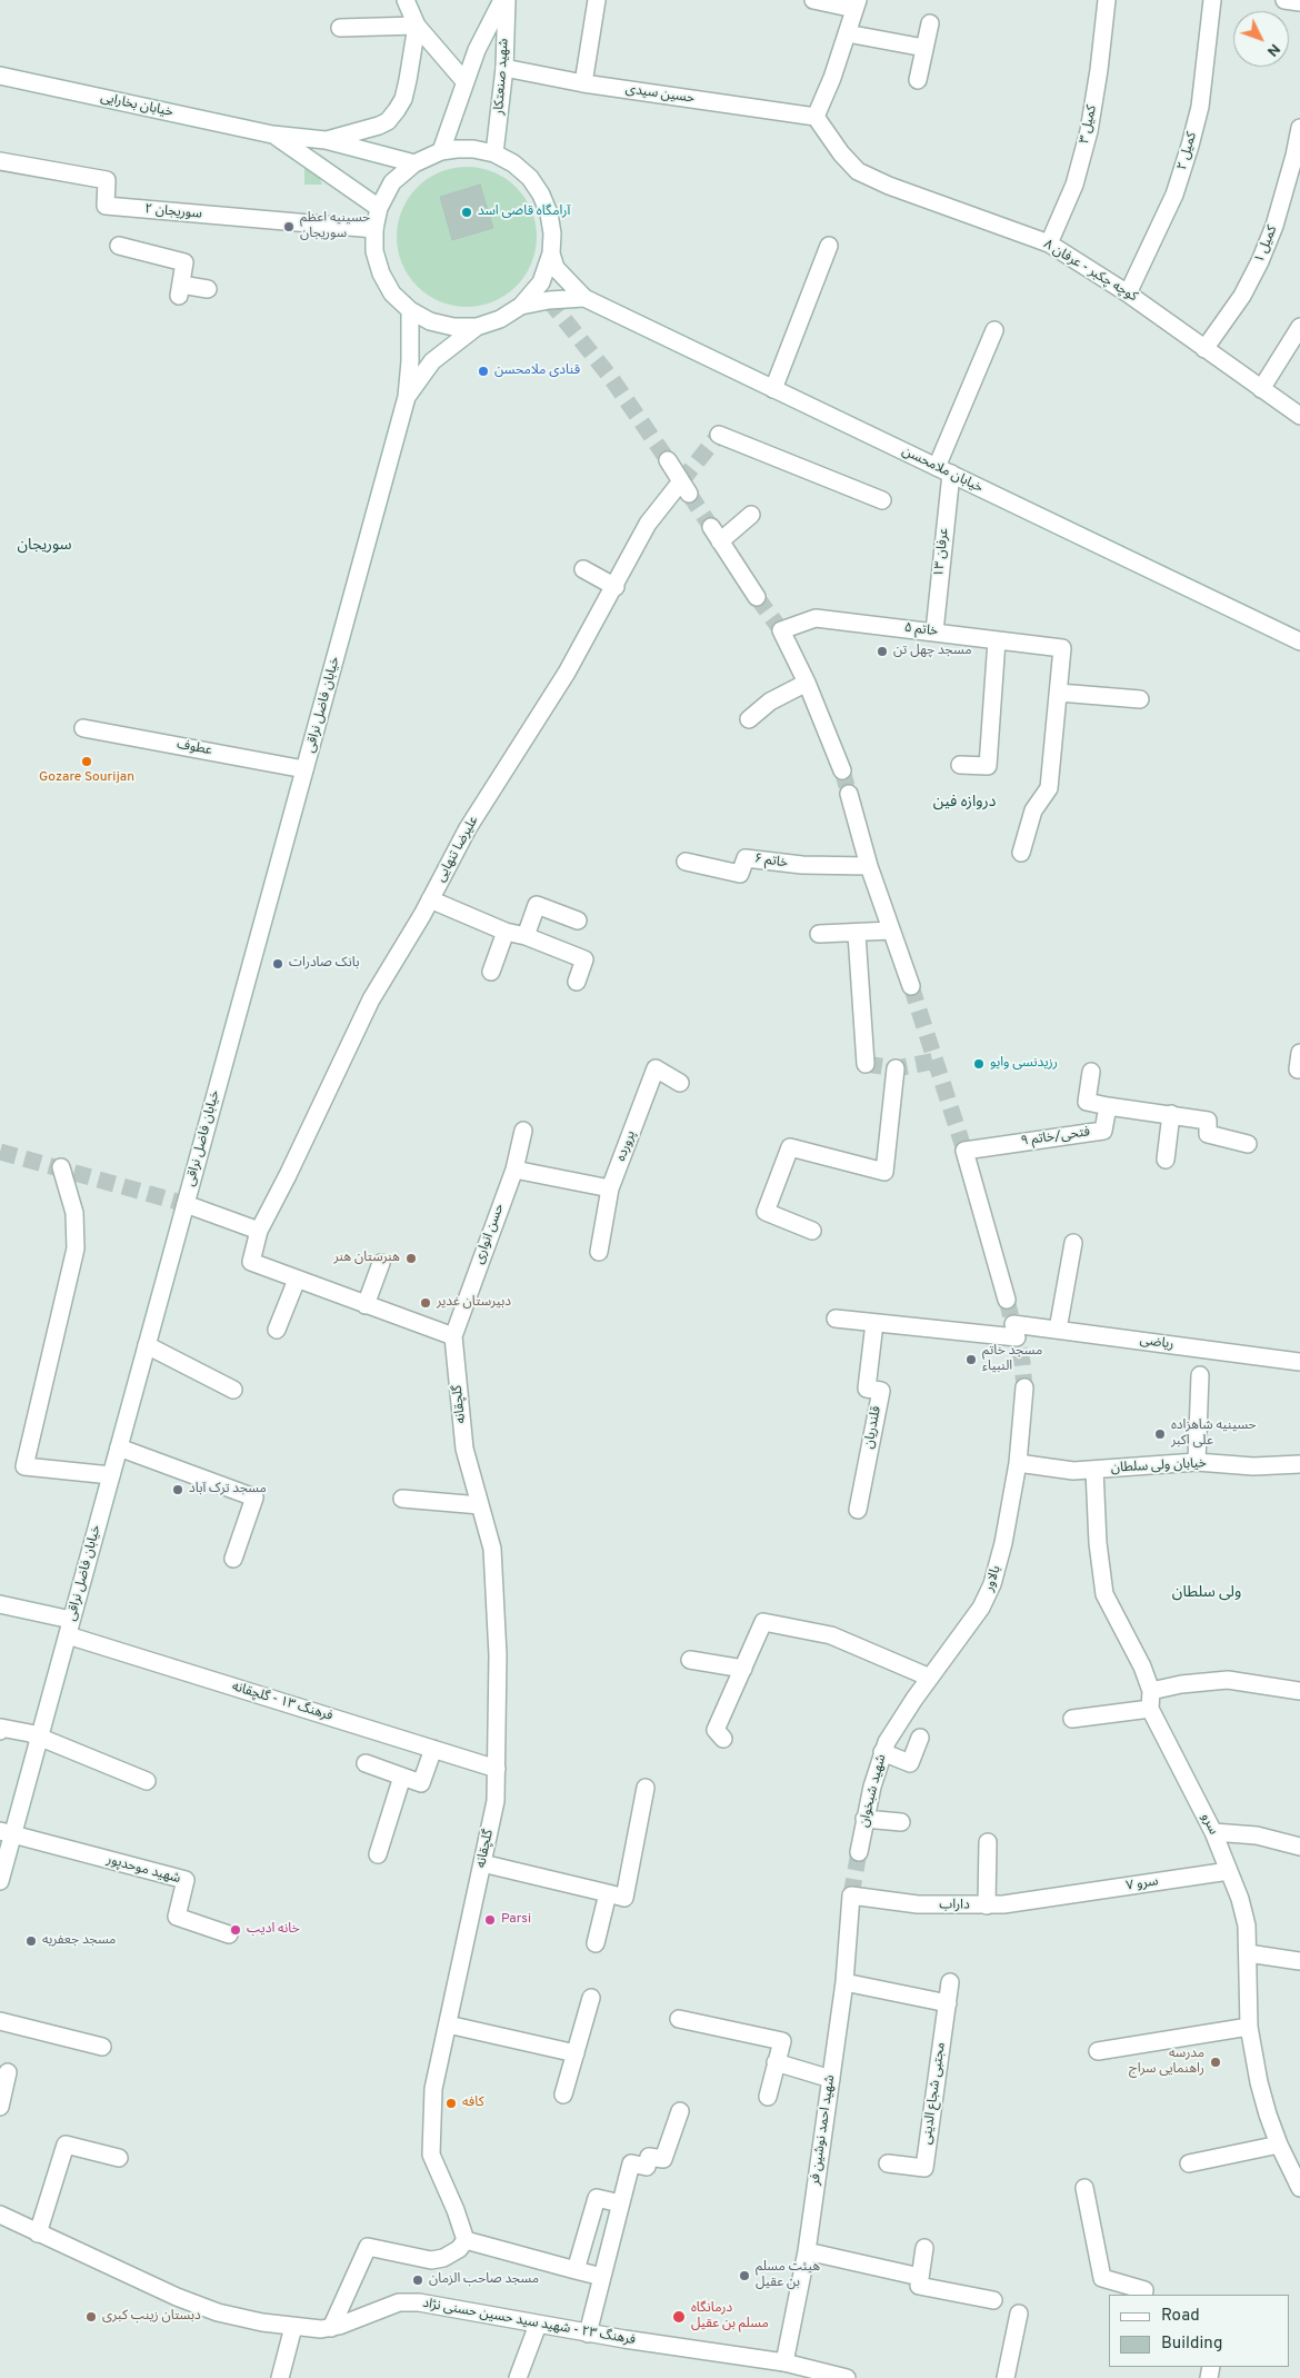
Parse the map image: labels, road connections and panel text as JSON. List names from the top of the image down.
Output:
{
  "streets": {
    "street": [
      "شهید صنعتکار",
      "حسین سیدی",
      "خیابان بخارایی",
      "کمیل ۳",
      "کمیل ۲",
      "سوریجان ۲",
      "کمیل ۱",
      "کوچه چکبر - عرفان ۸",
      "خیابان ملامحسن",
      "عرفان ۱۳",
      "خاتم ۵",
      "خیابان فاضل نراقی",
      "عطوف",
      "علیرضا تنهایی",
      "خاتم ۶",
      "فتحی/خاتم ۹",
      "پرورده",
      "حسن انواری",
      "ریاضی",
      "گلچقانه",
      "قلندریان",
      "خیابان ولی سلطان",
      "بالاور",
      "فرهنگ ۱۳ - گلچقانه",
      "شهید شبخوان",
      "سرو",
      "شهید موحدپور",
      "سرو ۷",
      "داراب",
      "مجتبی شجاع الدینی",
      "شهید احمد نوشین فر",
      "فرهنگ ۲۳ - شهید سید حسین حسنی نژاد"
    ]
  },
  "crossings": [
    ["شهید صنعتکار", "حسین سیدی"],
    ["شهید صنعتکار", "خیابان بخارایی"],
    ["شهید صنعتکار", "سوریجان ۲"],
    ["حسین سیدی", "کوچه چکبر - عرفان ۸"],
    ["خیابان بخارایی", "سوریجان ۲"],
    ["کمیل ۳", "کوچه چکبر - عرفان ۸"],
    ["کمیل ۲", "کوچه چکبر - عرفان ۸"],
    ["کمیل ۱", "کوچه چکبر - عرفان ۸"],
    ["خیابان ملامحسن", "عرفان ۱۳"],
    ["عرفان ۱۳", "خاتم ۵"],
    ["خیابان فاضل نراقی", "عطوف"],
    ["خیابان فاضل نراقی", "فرهنگ ۱۳ - گلچقانه"],
    ["خیابان فاضل نراقی", "شهید موحدپور"],
    ["حسن انواری", "گلچقانه"],
    ["ریاضی", "قلندریان"],
    ["گلچقانه", "فرهنگ ۱۳ - گلچقانه"],
    ["خیابان ولی سلطان", "بالاور"],
    ["بالاور", "شهید شبخوان"],
    ["سرو", "سرو ۷"],
    ["سرو ۷", "داراب"],
    ["داراب", "شهید احمد نوشین فر"],
    ["شهید احمد نوشین فر", "فرهنگ ۲۳ - شهید سید حسین حسنی نژاد"]
  ],
  "districts": ["سوریجان", "دروازه فین", "ولی سلطان"],
  "places": [
    "آرامگاه قاضی اسد",
    "حسینیه اعظم سوریجان",
    "قنادی ملامحسن",
    "مسجد چهل تن",
    "Gozare Sourijan",
    "بانک صادرات",
    "رزیدنسی وایو",
    "هنرستان هنر",
    "دبیرستان غدیر",
    "مسجد خاتم النبیاء",
    "حسینیه شاهزاده علی اکبر",
    "مسجد ترک آباد",
    "Parsi",
    "خانه ادیب",
    "مسجد جعفریه",
    "مدرسه راهنمایی سراج",
    "کافه",
    "هیئت مسلم بن عقیل",
    "مسجد صاحب الزمان",
    "دبستان زینب کبری",
    "درمانگاه مسلم بن عقیل"
  ],
  "legend": ["Road", "Building"],
  "north": "bottom right"
}
